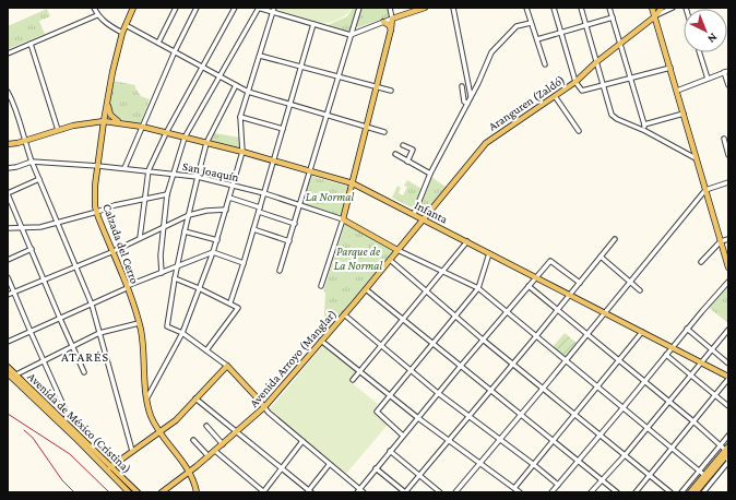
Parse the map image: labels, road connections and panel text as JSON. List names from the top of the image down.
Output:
{
  "streets": {
    "main road": [
      "Aranguren (Zaldó)",
      "San Joaquín",
      "Infanta",
      "Calzada del Cerro",
      "Avenida Arroyo (Manglar)",
      "Avenida de México (Cristina)"
    ]
  },
  "crossings": [
    ["Aranguren (Zaldó)", "Infanta"],
    ["Aranguren (Zaldó)", "Avenida Arroyo (Manglar)"],
    ["San Joaquín", "Calzada del Cerro"],
    ["San Joaquín", "Avenida Arroyo (Manglar)"],
    ["Infanta", "Calzada del Cerro"],
    ["Infanta", "Avenida Arroyo (Manglar)"],
    ["Calzada del Cerro", "Avenida Arroyo (Manglar)"]
  ],
  "districts": ["ATARÉS"],
  "parks": ["La Normal", "Parque de La Normal"],
  "north": "bottom right"
}
